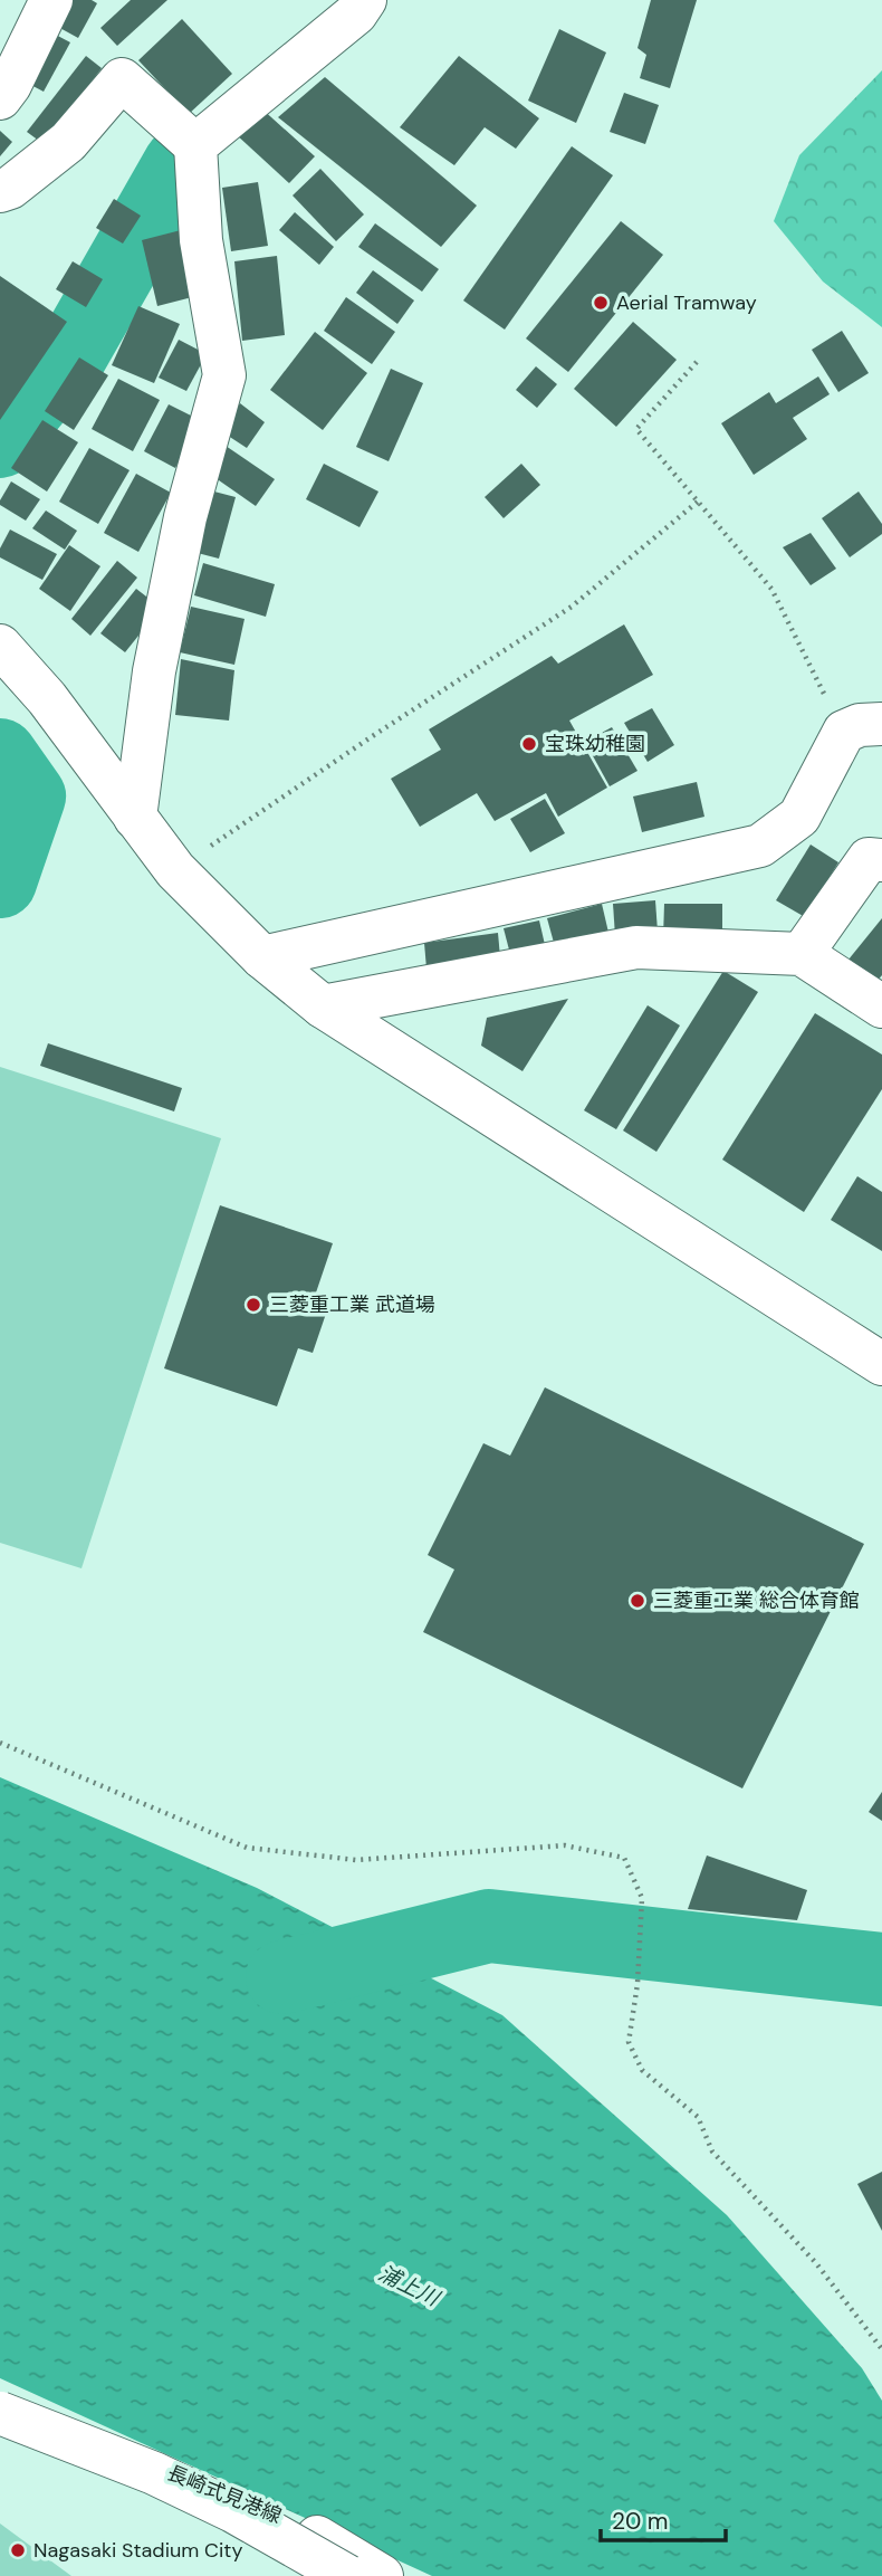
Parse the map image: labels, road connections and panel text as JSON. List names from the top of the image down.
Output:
{
  "streets": {
    "street": ["長崎式見港線"]
  },
  "water": ["浦上川"],
  "places": [
    "Aerial Tramway",
    "宝珠幼稚園",
    "三菱重工業 武道場",
    "三菱重工業 総合体育館",
    "Nagasaki Stadium City"
  ],
  "scale_bar": "20 m"
}
